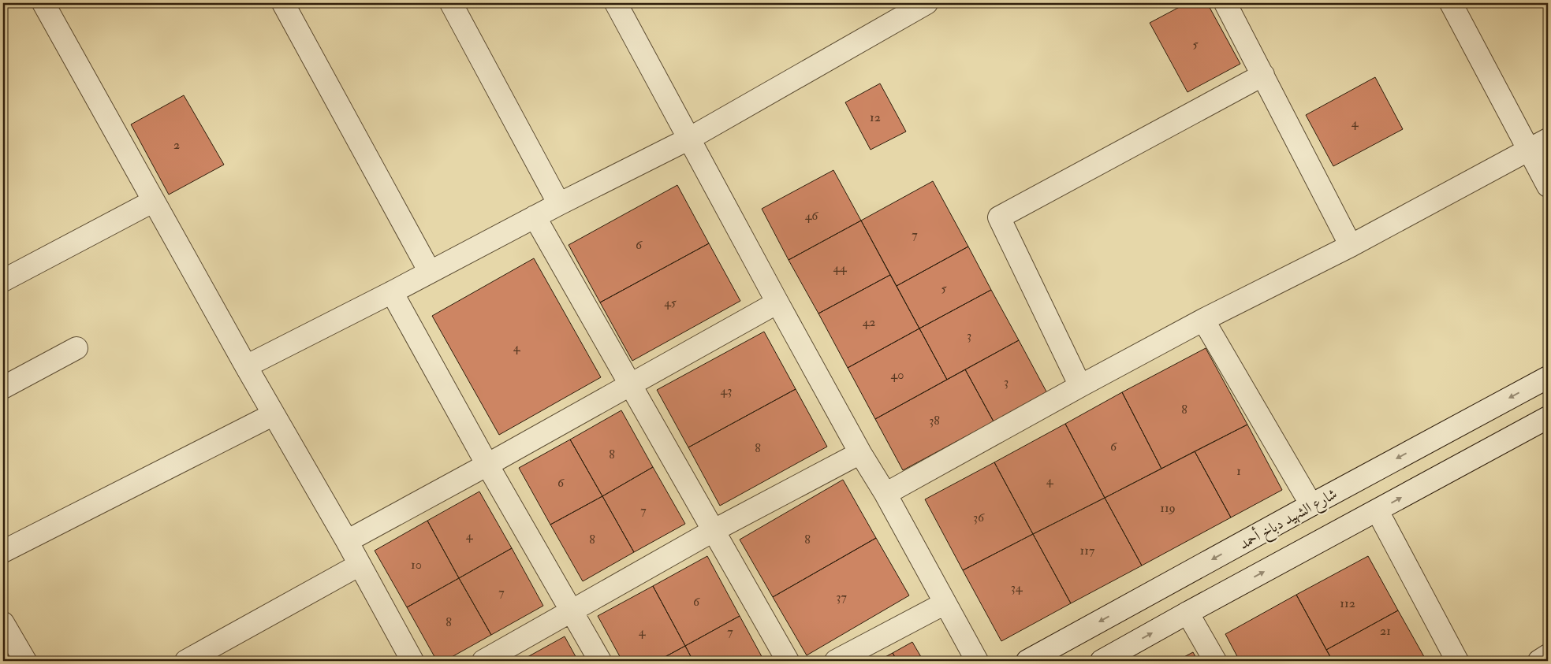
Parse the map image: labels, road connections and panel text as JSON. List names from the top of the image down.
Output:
{
  "streets": {
    "street": ["شارع الشهيد دباخ أحمد"]
  },
  "house_numbers": [
    "5",
    "12",
    "4",
    "2",
    "46",
    "7",
    "6",
    "44",
    "5",
    "45",
    "42",
    "3",
    "4",
    "40",
    "3",
    "43",
    "8",
    "38",
    "6",
    "8",
    "8",
    "1",
    "4",
    "6",
    "119",
    "7",
    "36",
    "4",
    "8",
    "8",
    "117",
    "10",
    "34",
    "7",
    "37",
    "6",
    "112",
    "8",
    "21",
    "4",
    "7"
  ]
}
